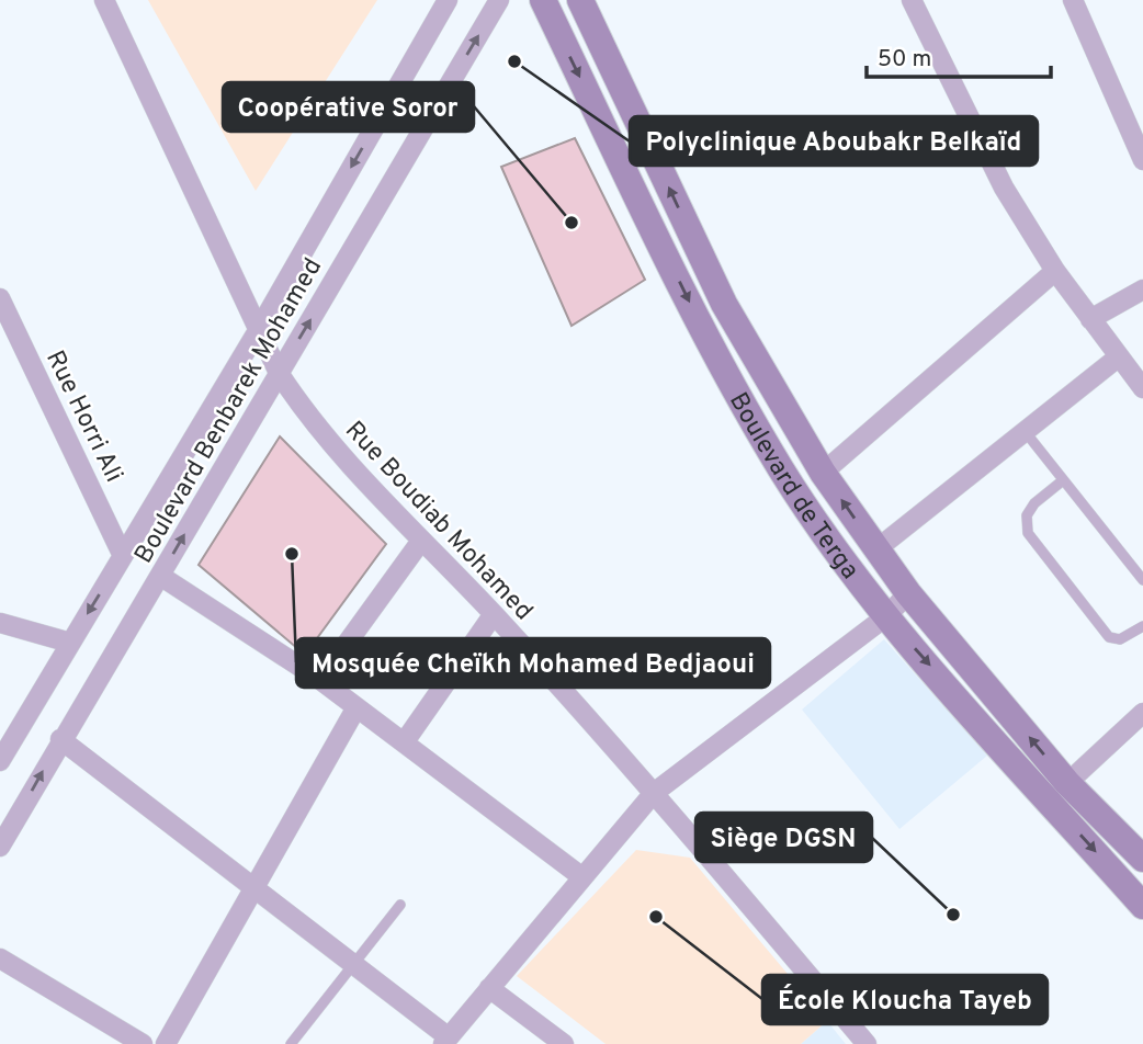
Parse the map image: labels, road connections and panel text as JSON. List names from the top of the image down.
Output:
{
  "streets": {
    "main road": ["Boulevard de Terga"],
    "street": ["Boulevard Benbarek Mohamed", "Rue Horri Ali", "Rue Boudiab Mohamed"]
  },
  "crossings": [
    ["Boulevard Benbarek Mohamed", "Rue Horri Ali"],
    ["Boulevard Benbarek Mohamed", "Rue Boudiab Mohamed"]
  ],
  "places": [
    "Polyclinique Aboubakr Belkaïd",
    "Coopérative Soror",
    "Mosquée Cheïkh Mohamed Bedjaoui",
    "Siège DGSN",
    "École Kloucha Tayeb"
  ],
  "scale_bar": "50 m"
}
